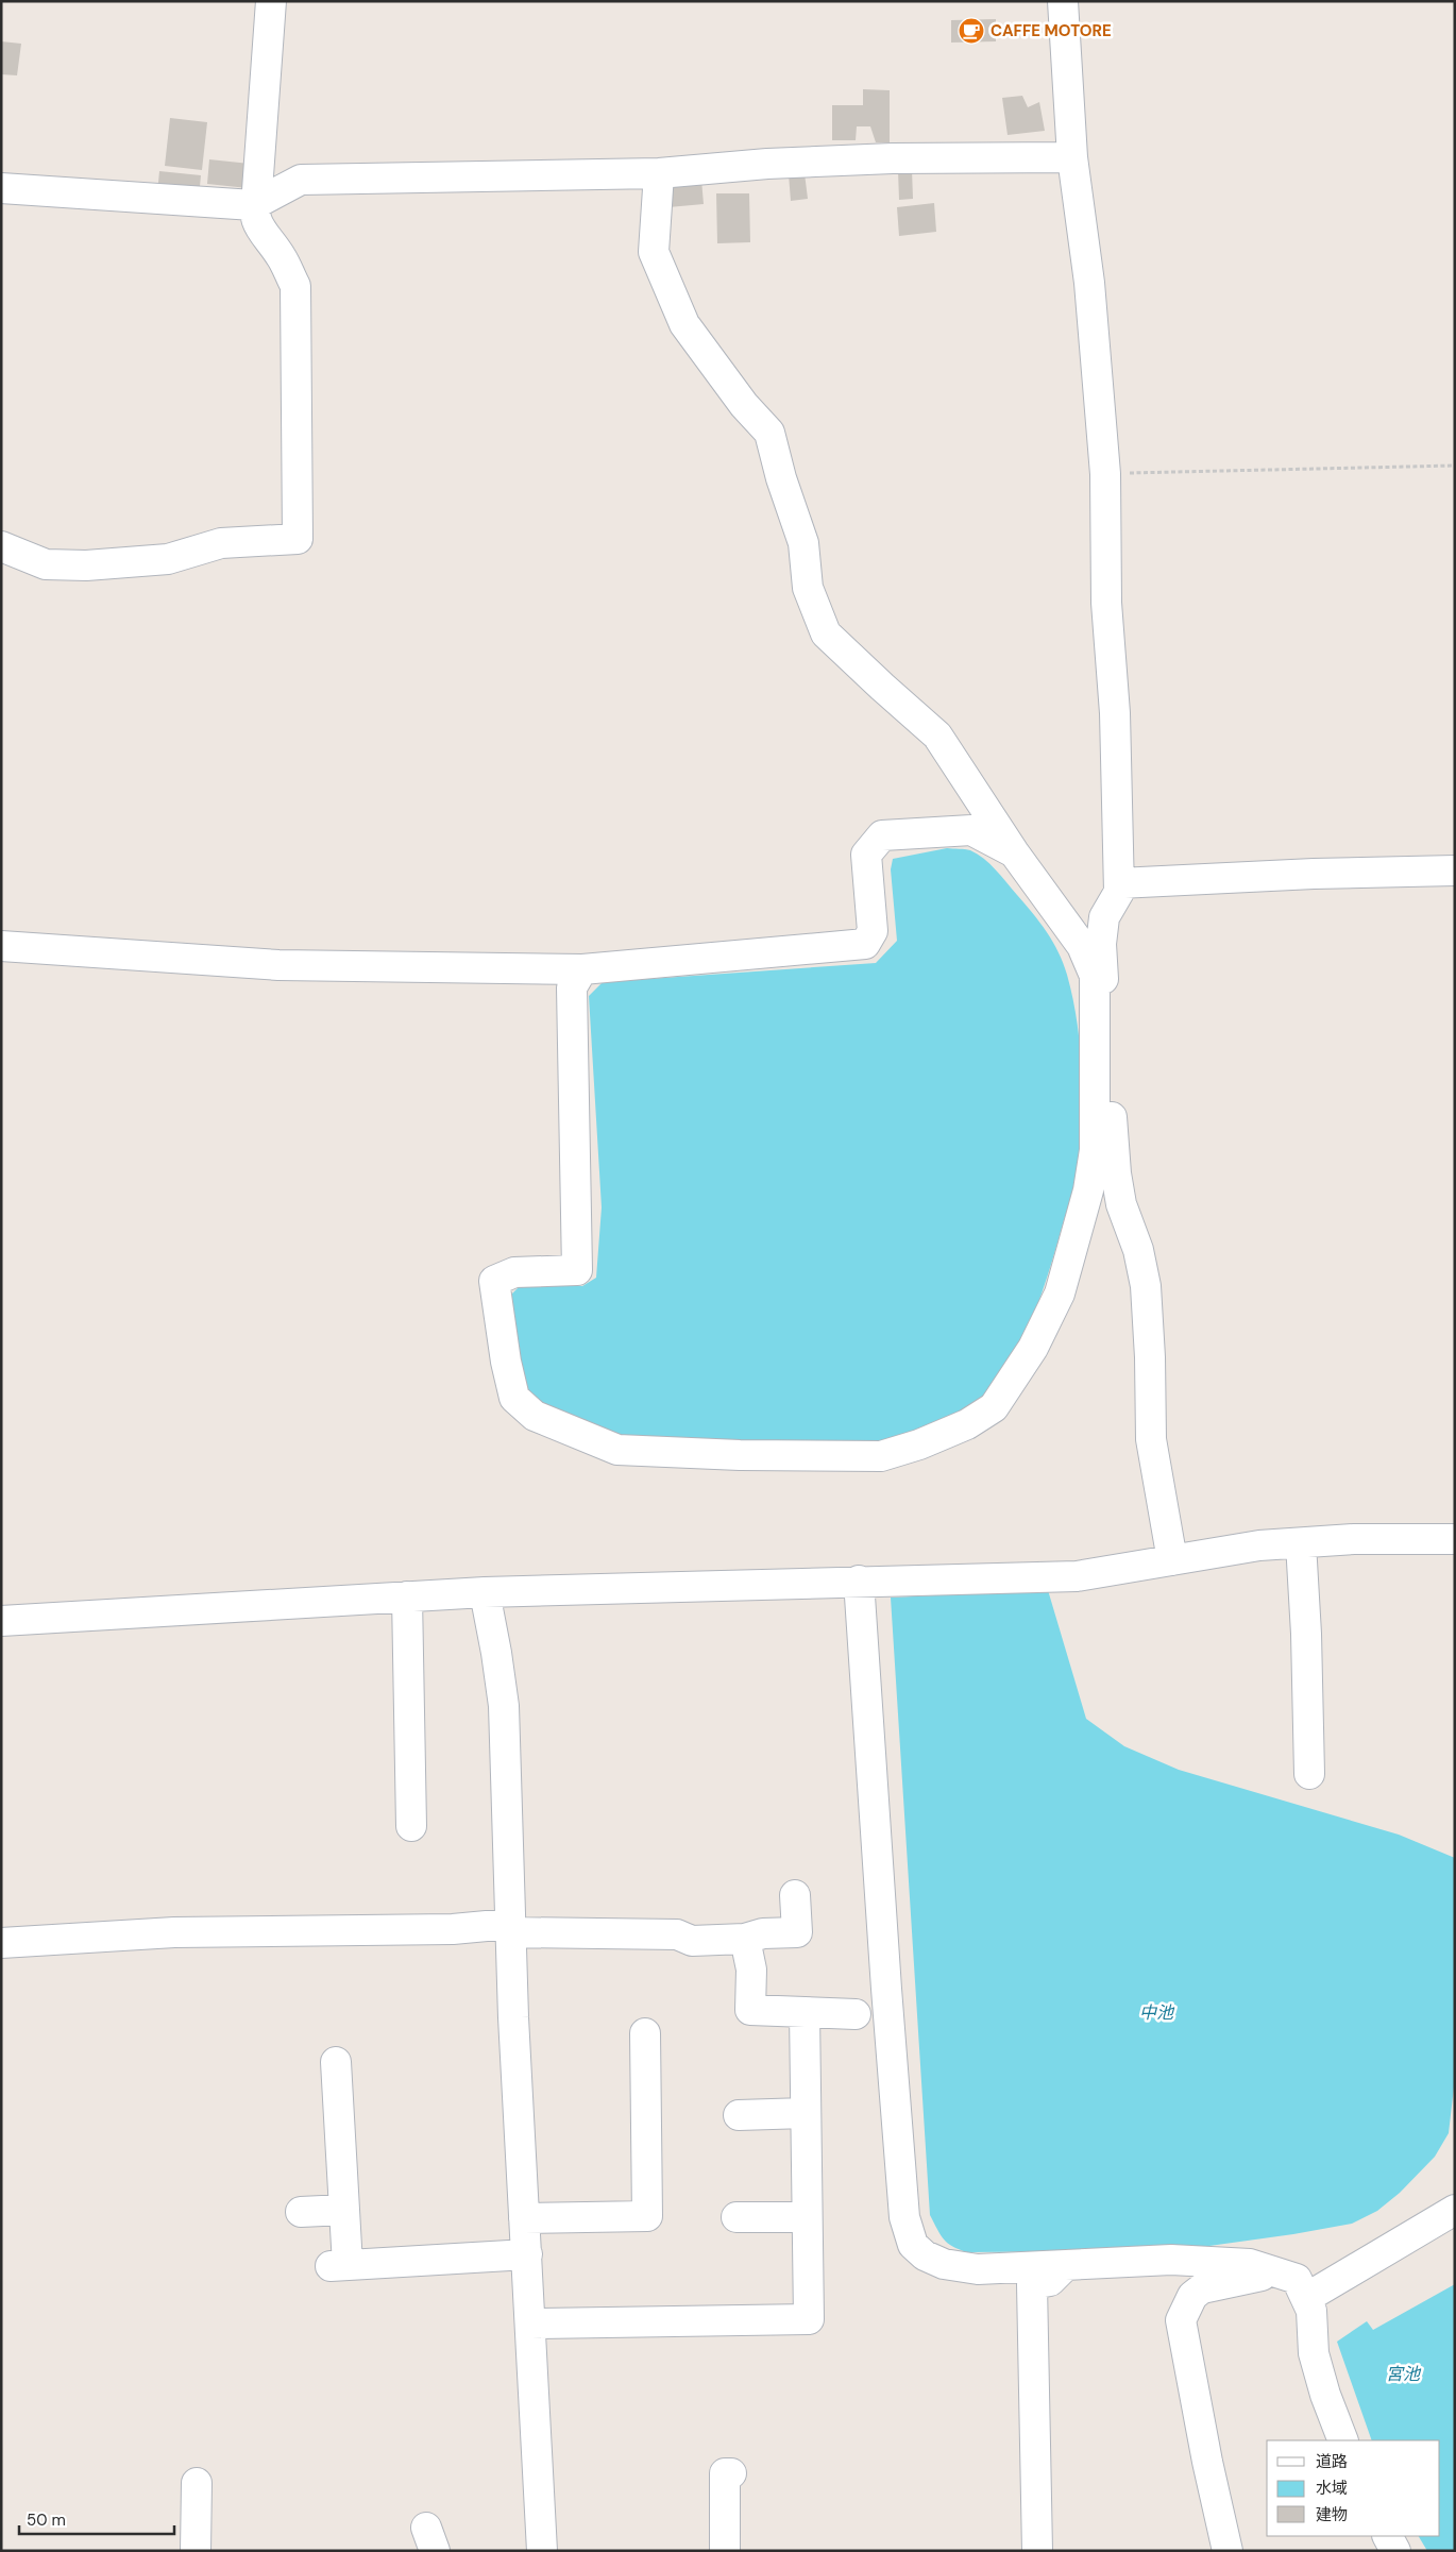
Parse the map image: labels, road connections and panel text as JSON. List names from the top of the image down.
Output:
{
  "water": ["中池", "宮池"],
  "places": {
    "cafe": ["CAFFE MOTORE"]
  },
  "legend": ["道路", "水域", "建物"],
  "scale_bar": "50 m"
}
